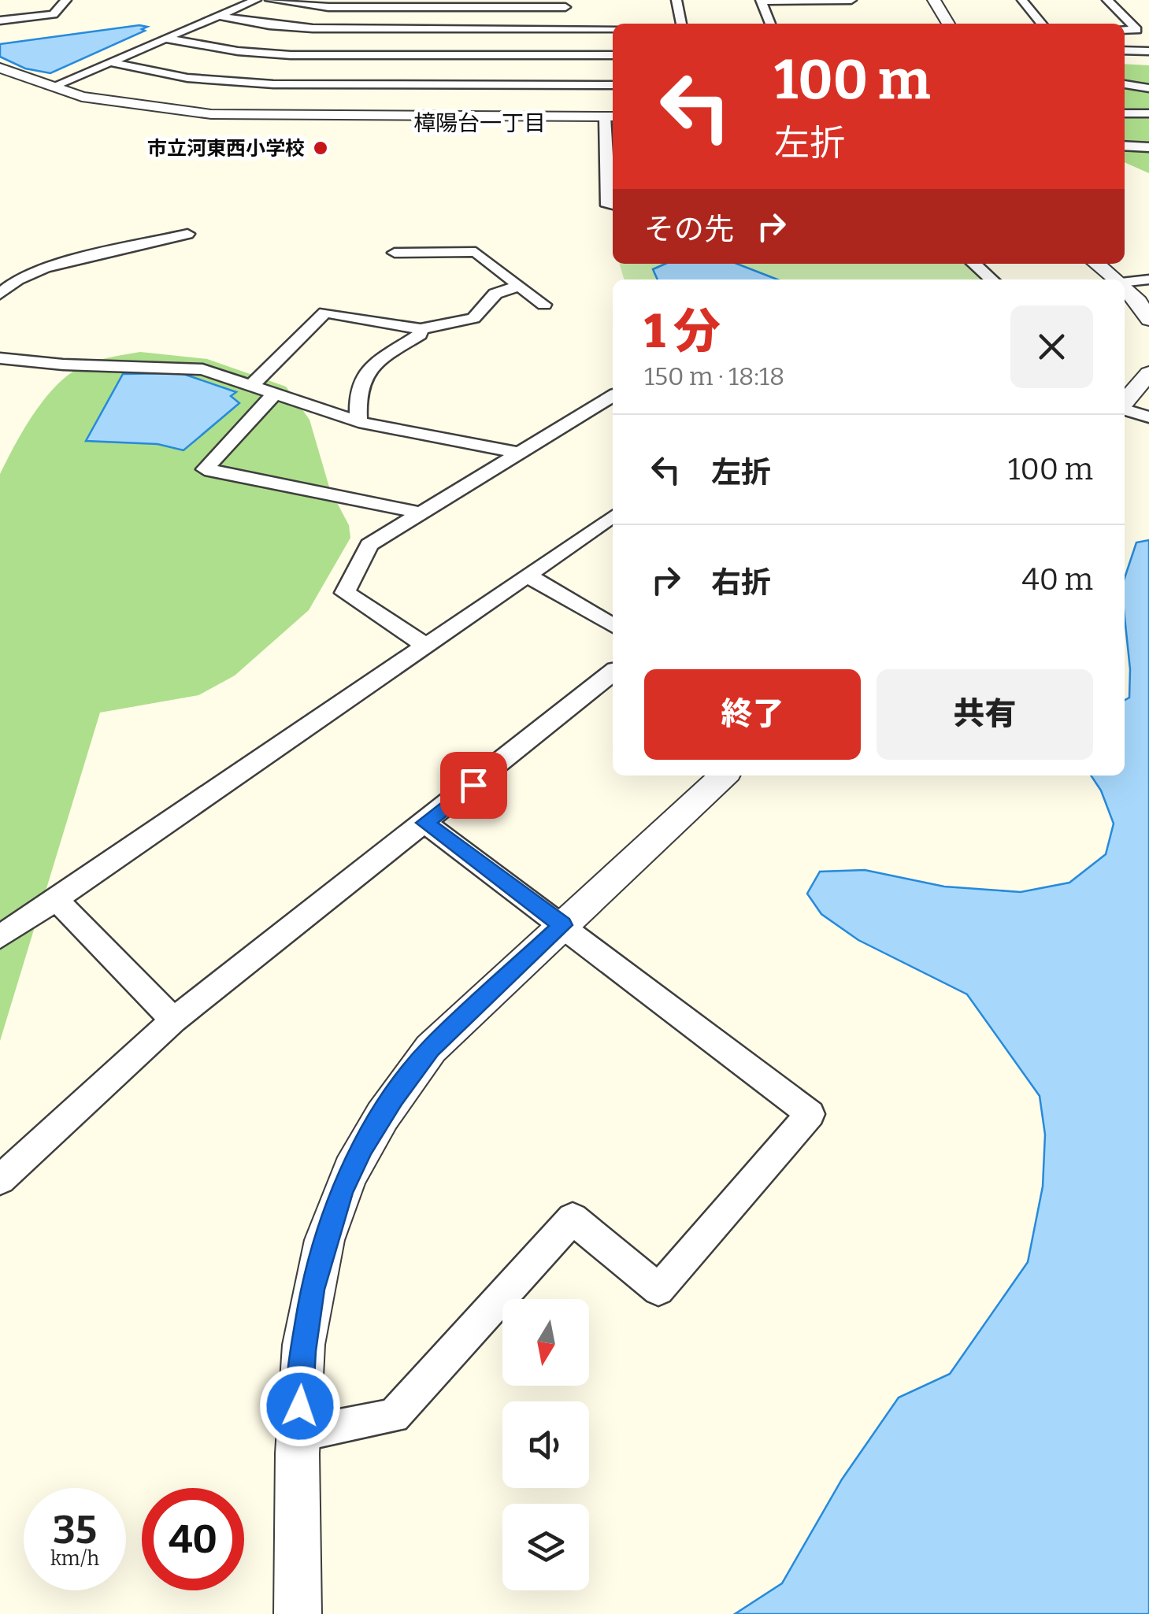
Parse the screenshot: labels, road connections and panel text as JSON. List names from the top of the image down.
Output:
{
  "districts": ["樟陽台一丁目"],
  "places": ["市立河東西小学校"],
  "north": "bottom",
  "page": {
    "turn": ["100 m", "左折"],
    "then": "その先",
    "heading": ["1 分", "150 m · 18:18"],
    "list": [
      {
        "name": "左折",
        "value": "100 m"
      },
      {
        "name": "右折",
        "value": "40 m"
      }
    ],
    "buttons": ["終了", "共有"],
    "speed": "35 km/h",
    "limit": "40"
  }
}
